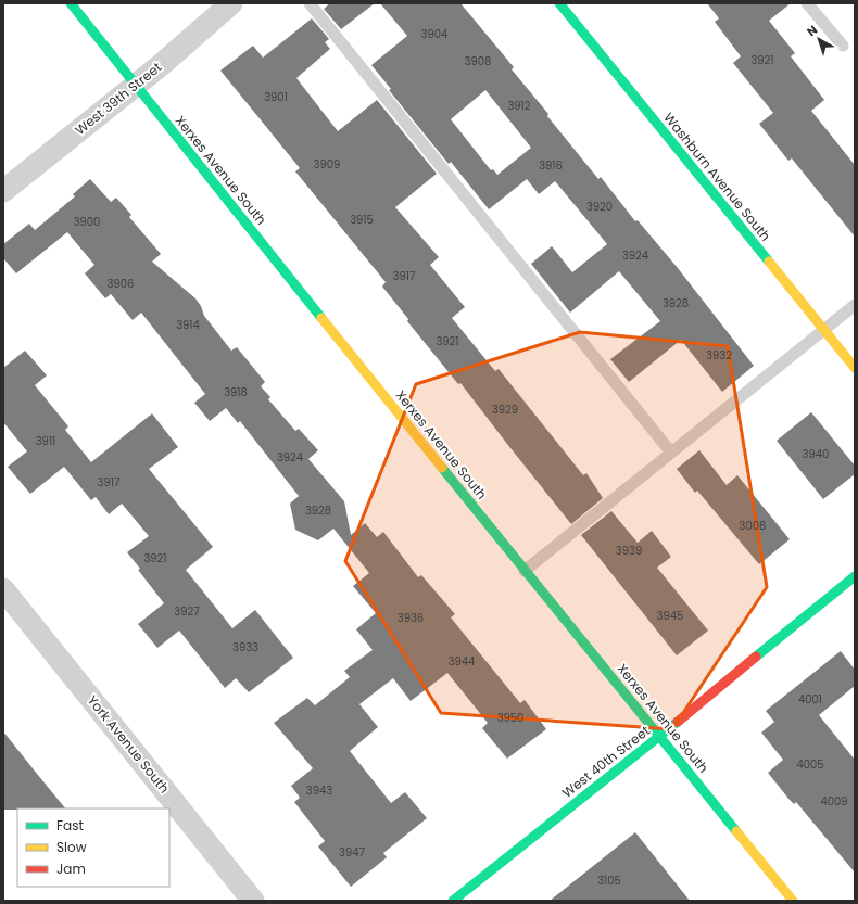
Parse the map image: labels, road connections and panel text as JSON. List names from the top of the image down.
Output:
{
  "streets": {
    "street": [
      "West 39th Street",
      "Xerxes Avenue South",
      "Washburn Avenue South",
      "York Avenue South",
      "West 40th Street"
    ]
  },
  "crossings": [
    ["West 39th Street", "Xerxes Avenue South"],
    ["Xerxes Avenue South", "West 40th Street"]
  ],
  "house_numbers": [
    "3904",
    "3921",
    "3908",
    "3901",
    "3912",
    "3909",
    "3916",
    "3920",
    "3915",
    "3900",
    "3924",
    "3917",
    "3906",
    "3928",
    "3914",
    "3921",
    "3932",
    "3918",
    "3929",
    "3911",
    "3940",
    "3924",
    "3917",
    "3928",
    "3008",
    "3939",
    "3921",
    "3927",
    "3945",
    "3936",
    "3933",
    "3944",
    "4001",
    "3950",
    "4005",
    "3943",
    "4009",
    "3947",
    "3105"
  ],
  "legend": ["Fast", "Slow", "Jam"],
  "north": "top left"
}
